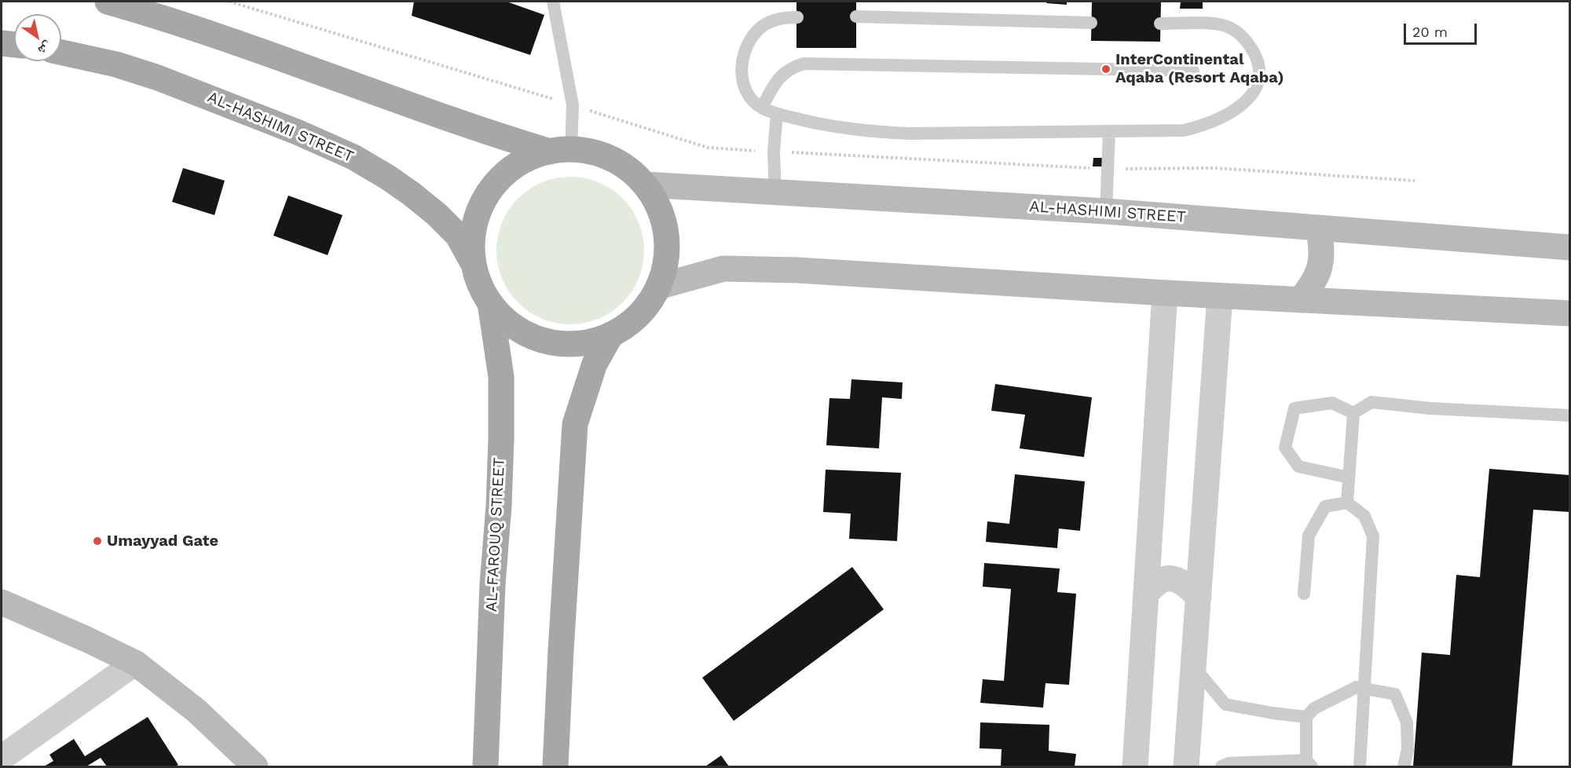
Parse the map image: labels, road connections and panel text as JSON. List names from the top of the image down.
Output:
{
  "streets": {
    "main road": ["AL-HASHIMI STREET", "AL-FAROUQ STREET"]
  },
  "places": ["InterContinental Aqaba (Resort Aqaba)", "Umayyad Gate"],
  "scale_bar": "20 m",
  "north": "bottom right"
}
